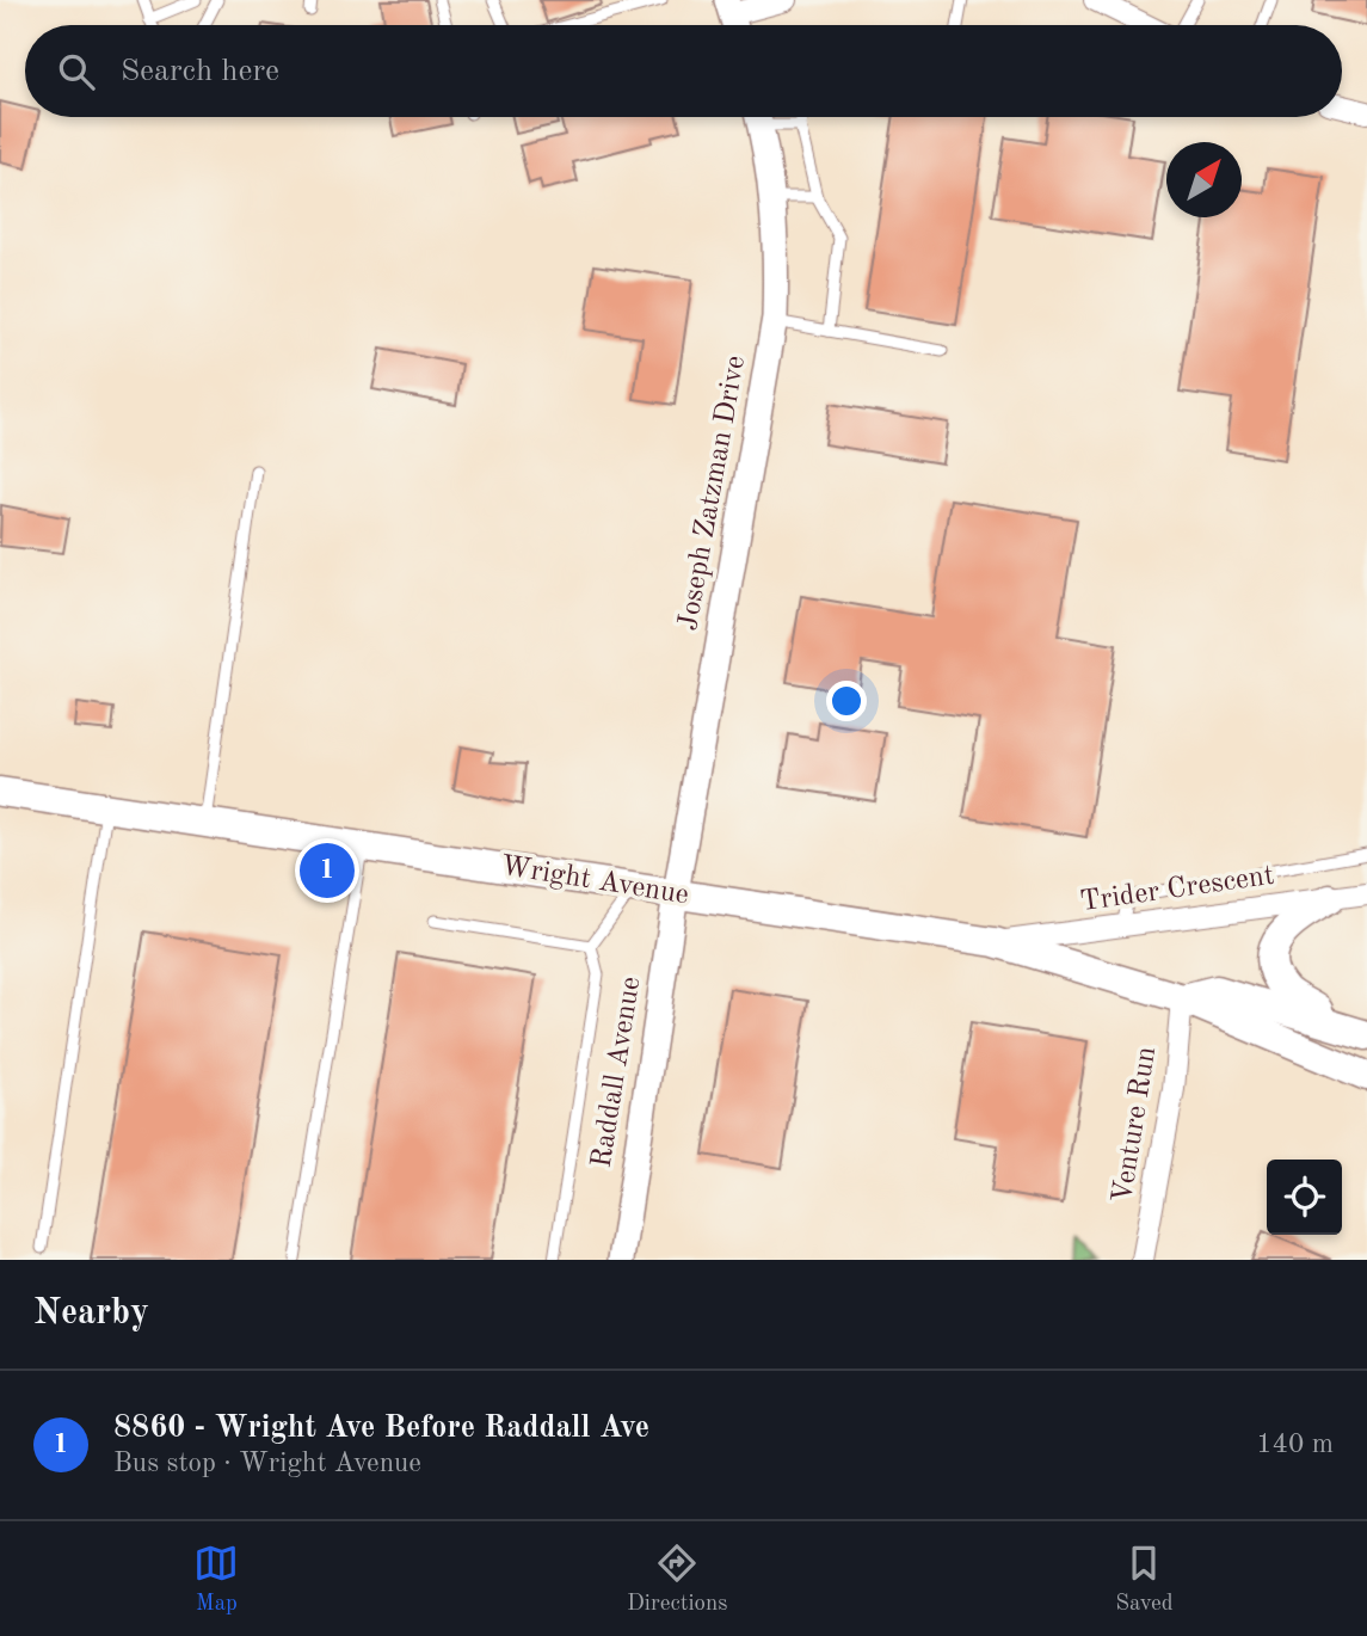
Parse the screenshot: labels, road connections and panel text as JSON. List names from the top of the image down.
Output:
{
  "streets": {
    "main road": ["Wright Avenue"],
    "street": [
      "Joseph Zatzman Drive",
      "Trider Crescent",
      "Raddall Avenue",
      "Venture Run"
    ]
  },
  "crossings": [
    ["Joseph Zatzman Drive", "Wright Avenue"],
    ["Joseph Zatzman Drive", "Raddall Avenue"],
    ["Wright Avenue", "Trider Crescent"],
    ["Wright Avenue", "Raddall Avenue"],
    ["Wright Avenue", "Venture Run"]
  ],
  "north": "top right",
  "page": {
    "search": "Search here",
    "pins": "1",
    "heading": "Nearby",
    "list": [
      {
        "mark": "1",
        "name": "8860 - Wright Ave Before Raddall Ave",
        "note": "Bus stop · Wright Avenue",
        "value": "140 m"
      }
    ],
    "nav": ["Map", "Directions", "Saved"]
  }
}
